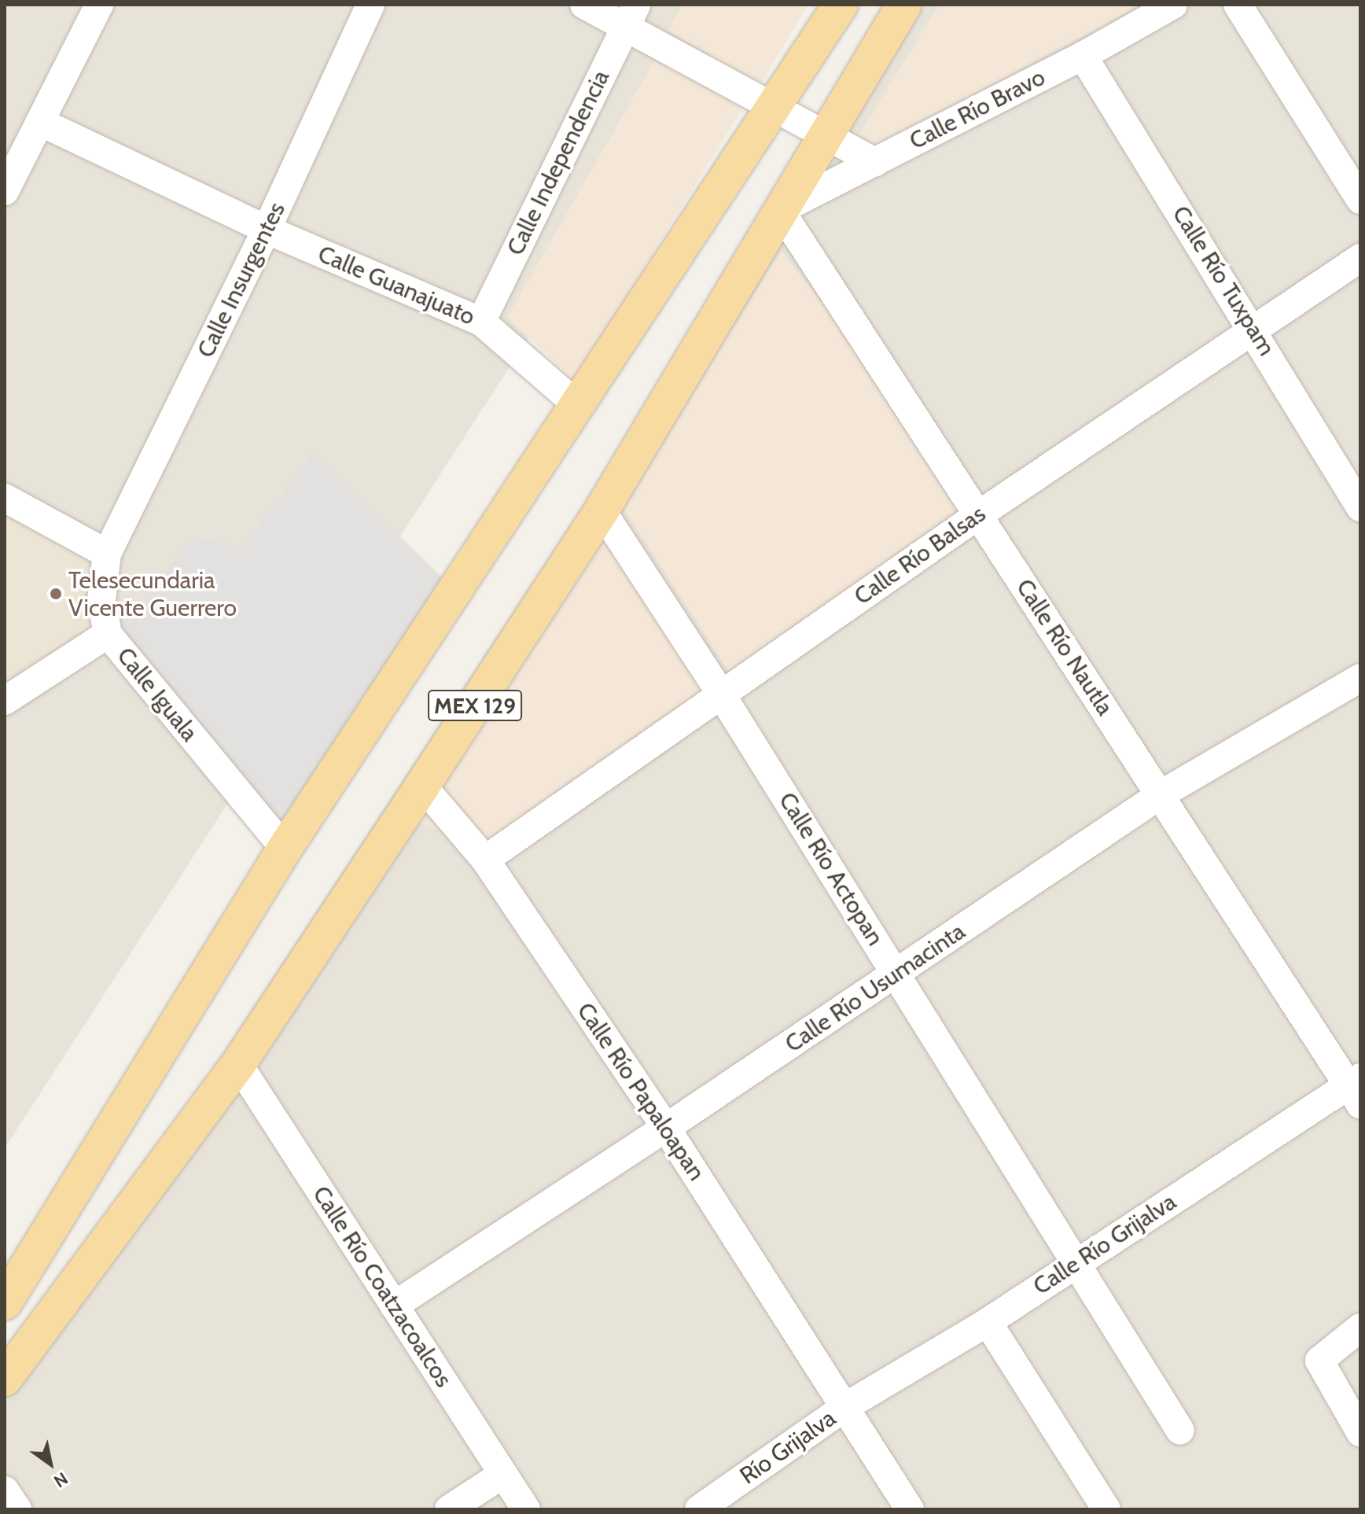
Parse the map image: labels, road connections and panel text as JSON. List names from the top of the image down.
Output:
{
  "streets": {
    "main road": ["MEX 129"],
    "street": [
      "Calle Río Bravo",
      "Calle Independencia",
      "Calle Insurgentes",
      "Calle Río Tuxpam",
      "Calle Guanajuato",
      "Calle Río Balsas",
      "Calle Río Nautla",
      "Calle Iguala",
      "Calle Río Actopan",
      "Calle Río Usumacinta",
      "Calle Río Papaloapan",
      "Calle Río Grijalva",
      "Calle Río Coatzacoalcos",
      "Río Grijalva"
    ]
  },
  "crossings": [
    ["Calle Río Bravo", "Calle Río Tuxpam"],
    ["Calle Río Bravo", "Calle Río Nautla"],
    ["Calle Río Bravo", "MEX 129"],
    ["Calle Independencia", "Calle Guanajuato"],
    ["Calle Insurgentes", "Calle Guanajuato"],
    ["Calle Insurgentes", "Calle Iguala"],
    ["Calle Río Tuxpam", "Calle Río Balsas"],
    ["Calle Guanajuato", "MEX 129"],
    ["Calle Río Balsas", "Calle Río Nautla"],
    ["Calle Río Balsas", "Calle Río Actopan"],
    ["Calle Río Balsas", "Calle Río Papaloapan"],
    ["Calle Río Nautla", "MEX 129"],
    ["Calle Río Nautla", "Calle Río Usumacinta"],
    ["Calle Río Nautla", "Calle Río Grijalva"],
    ["Calle Iguala", "MEX 129"],
    ["MEX 129", "Calle Río Actopan"],
    ["MEX 129", "Calle Río Papaloapan"],
    ["MEX 129", "Calle Río Coatzacoalcos"],
    ["Calle Río Actopan", "Calle Río Usumacinta"],
    ["Calle Río Actopan", "Calle Río Grijalva"],
    ["Calle Río Usumacinta", "Calle Río Papaloapan"],
    ["Calle Río Usumacinta", "Calle Río Coatzacoalcos"],
    ["Calle Río Papaloapan", "Calle Río Grijalva"],
    ["Calle Río Papaloapan", "Río Grijalva"],
    ["Calle Río Grijalva", "Río Grijalva"]
  ],
  "places": ["Telesecundaria Vicente Guerrero"],
  "north": "bottom right"
}
